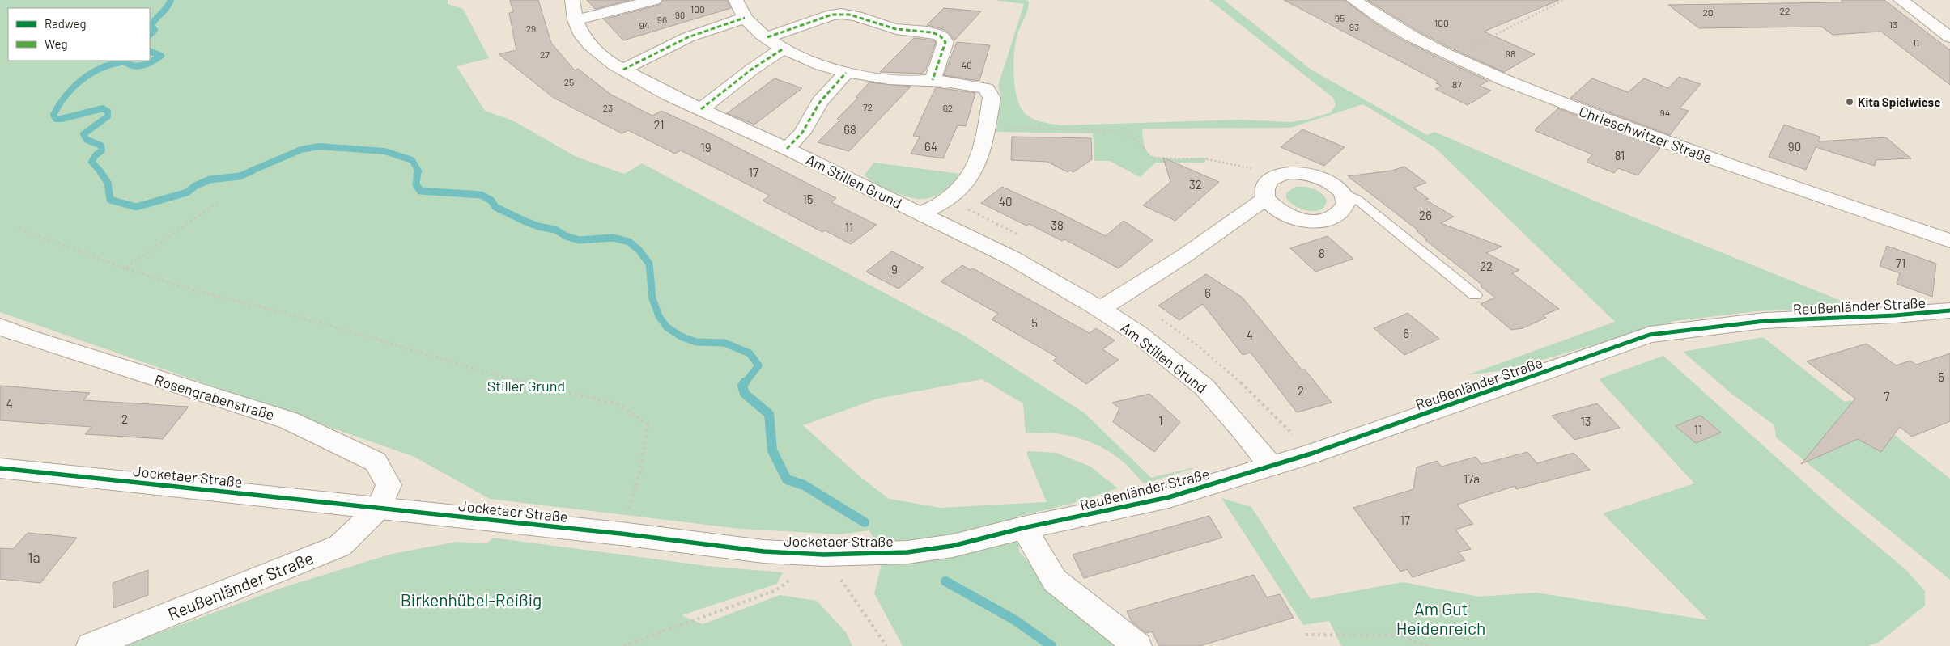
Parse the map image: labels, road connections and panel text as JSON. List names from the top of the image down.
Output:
{
  "streets": {
    "street": [
      "Chrieschwitzer Straße",
      "Am Stillen Grund",
      "Reußenländer Straße",
      "Rosengrabenstraße",
      "Jocketaer Straße"
    ]
  },
  "crossings": [
    ["Am Stillen Grund", "Reußenländer Straße"],
    ["Reußenländer Straße", "Rosengrabenstraße"],
    ["Reußenländer Straße", "Jocketaer Straße"],
    ["Rosengrabenstraße", "Jocketaer Straße"]
  ],
  "parks": ["Stiller Grund", "Birkenhübel-Reißig", "Am Gut Heidenreich"],
  "places": ["Kita Spielwiese"],
  "house_numbers": [
    "100",
    "22",
    "20",
    "98",
    "95",
    "96",
    "100",
    "13",
    "94",
    "93",
    "29",
    "11",
    "98",
    "27",
    "46",
    "25",
    "87",
    "72",
    "23",
    "62",
    "94",
    "21",
    "68",
    "64",
    "90",
    "19",
    "81",
    "17",
    "32",
    "15",
    "40",
    "26",
    "38",
    "11",
    "8",
    "71",
    "22",
    "9",
    "6",
    "5",
    "6",
    "4",
    "5",
    "2",
    "7",
    "4",
    "2",
    "1",
    "13",
    "11",
    "17a",
    "17",
    "1a"
  ],
  "legend": ["Radweg", "Weg"]
}
